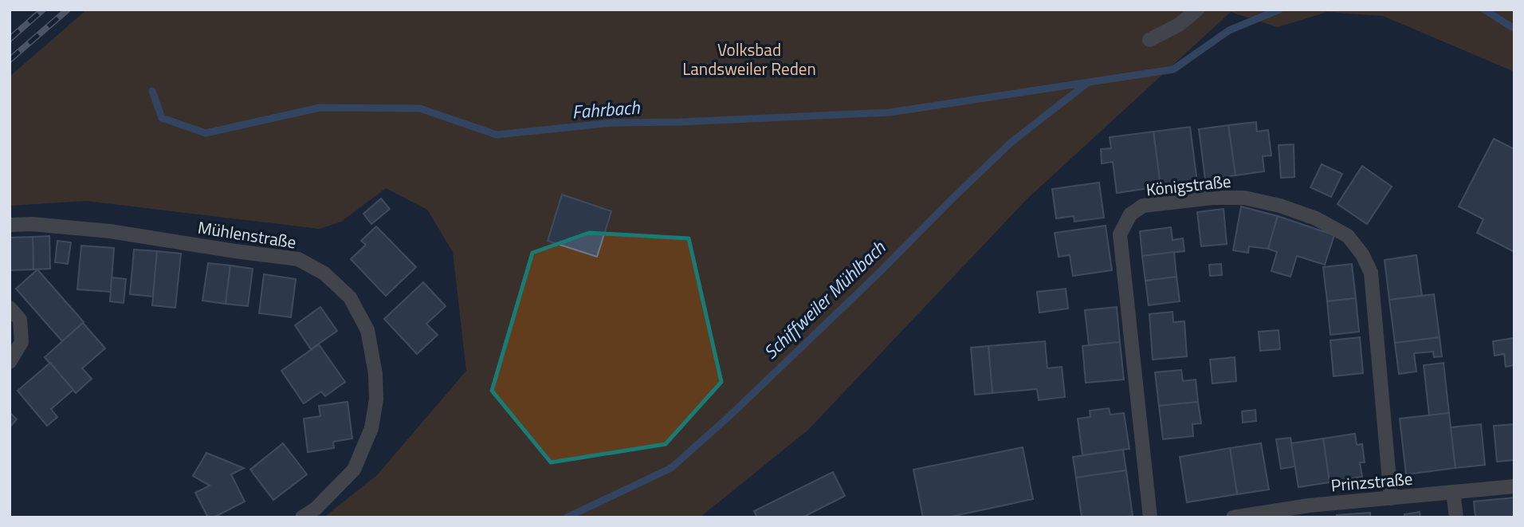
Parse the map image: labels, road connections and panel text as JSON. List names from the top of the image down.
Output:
{
  "streets": {
    "street": ["Königstraße", "Mühlenstraße", "Prinzstraße"]
  },
  "crossings": [
    ["Königstraße", "Prinzstraße"]
  ],
  "water": ["Fahrbach", "Schiffweiler Mühlbach"],
  "parks": ["Volksbad Landsweiler Reden"]
}
